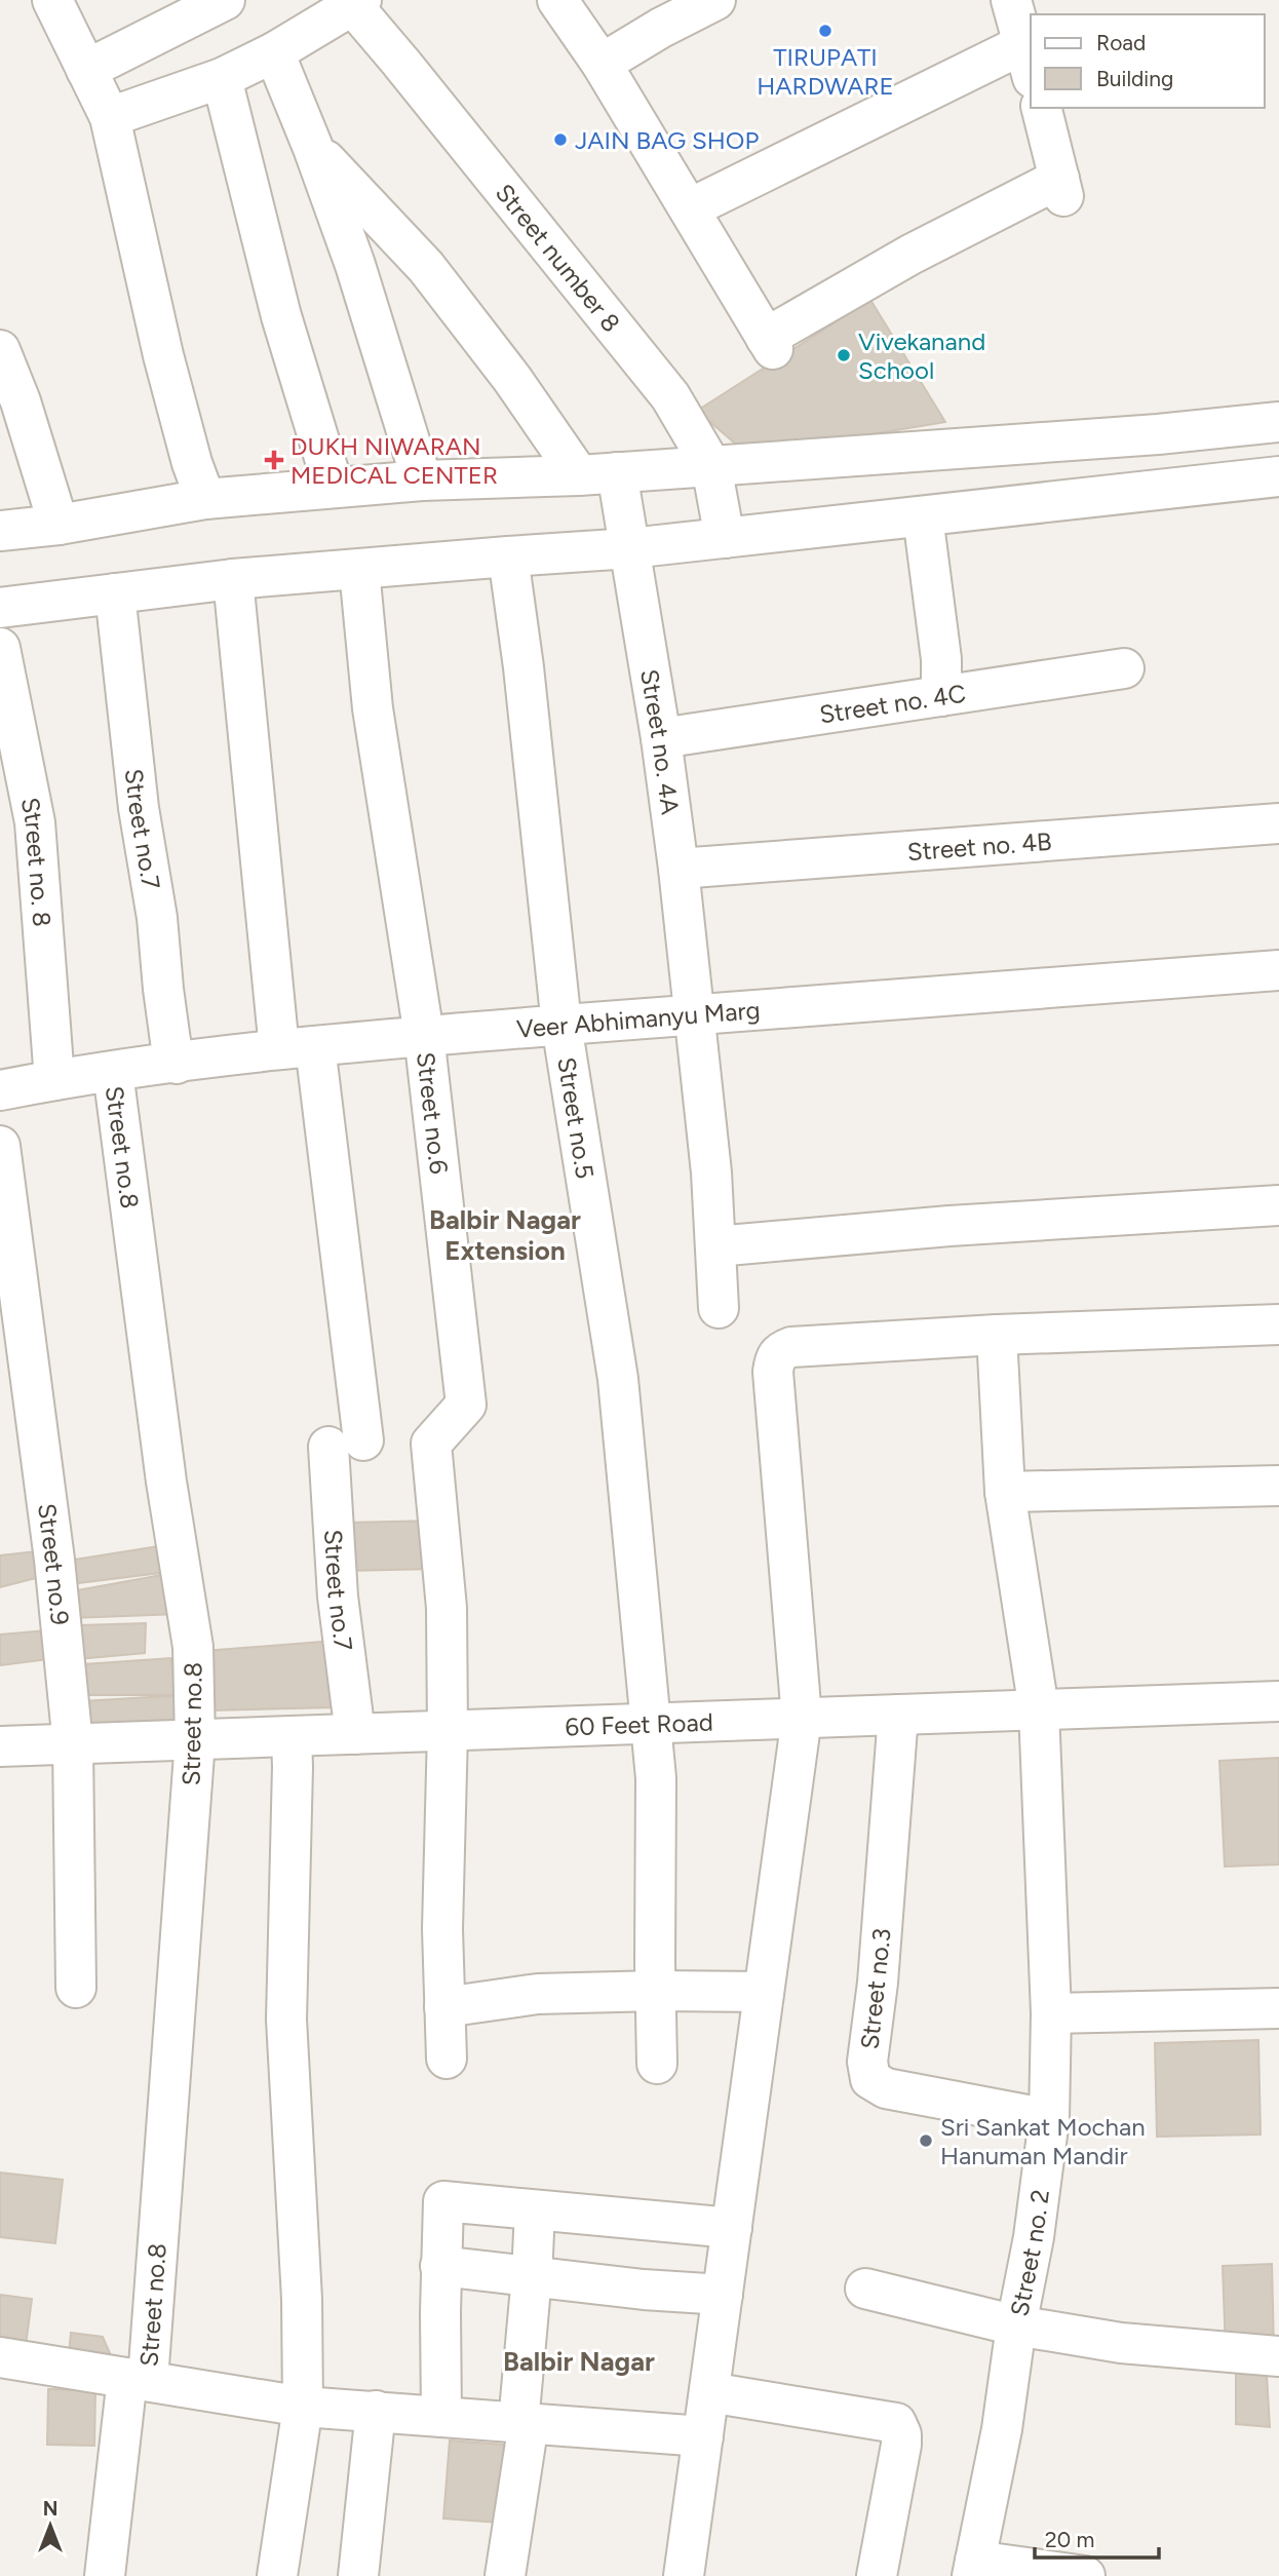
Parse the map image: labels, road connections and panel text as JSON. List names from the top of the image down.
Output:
{
  "streets": {
    "street": [
      "Street number 8",
      "Street no. 4C",
      "Street no. 4A",
      "Street no.7",
      "Street no. 4B",
      "Street no. 8",
      "Veer Abhimanyu Marg",
      "Street no.6",
      "Street no.5",
      "Street no.8",
      "Street no.9",
      "60 Feet Road",
      "Street no.3",
      "Street no. 2"
    ]
  },
  "crossings": [
    ["Street no. 4C", "Street no. 4A"],
    ["Street no. 4A", "Street no. 4B"],
    ["Street no. 4A", "Veer Abhimanyu Marg"],
    ["Street no.7", "Veer Abhimanyu Marg"],
    ["Street no.7", "60 Feet Road"],
    ["Street no. 8", "Veer Abhimanyu Marg"],
    ["Veer Abhimanyu Marg", "Street no.6"],
    ["Veer Abhimanyu Marg", "Street no.5"],
    ["Veer Abhimanyu Marg", "Street no.8"],
    ["Street no.6", "60 Feet Road"],
    ["Street no.5", "60 Feet Road"],
    ["Street no.8", "60 Feet Road"],
    ["Street no.9", "60 Feet Road"],
    ["60 Feet Road", "Street no.3"],
    ["60 Feet Road", "Street no. 2"],
    ["Street no.3", "Street no. 2"]
  ],
  "districts": ["Balbir Nagar Extension", "Balbir Nagar"],
  "places": {
    "other": [
      "TIRUPATI HARDWARE",
      "JAIN BAG SHOP",
      "Vivekanand School",
      "Sri Sankat Mochan Hanuman Mandir"
    ],
    "health": ["DUKH NIWARAN MEDICAL CENTER"]
  },
  "legend": ["Road", "Building"],
  "scale_bar": "20 m",
  "north": "top"
}
